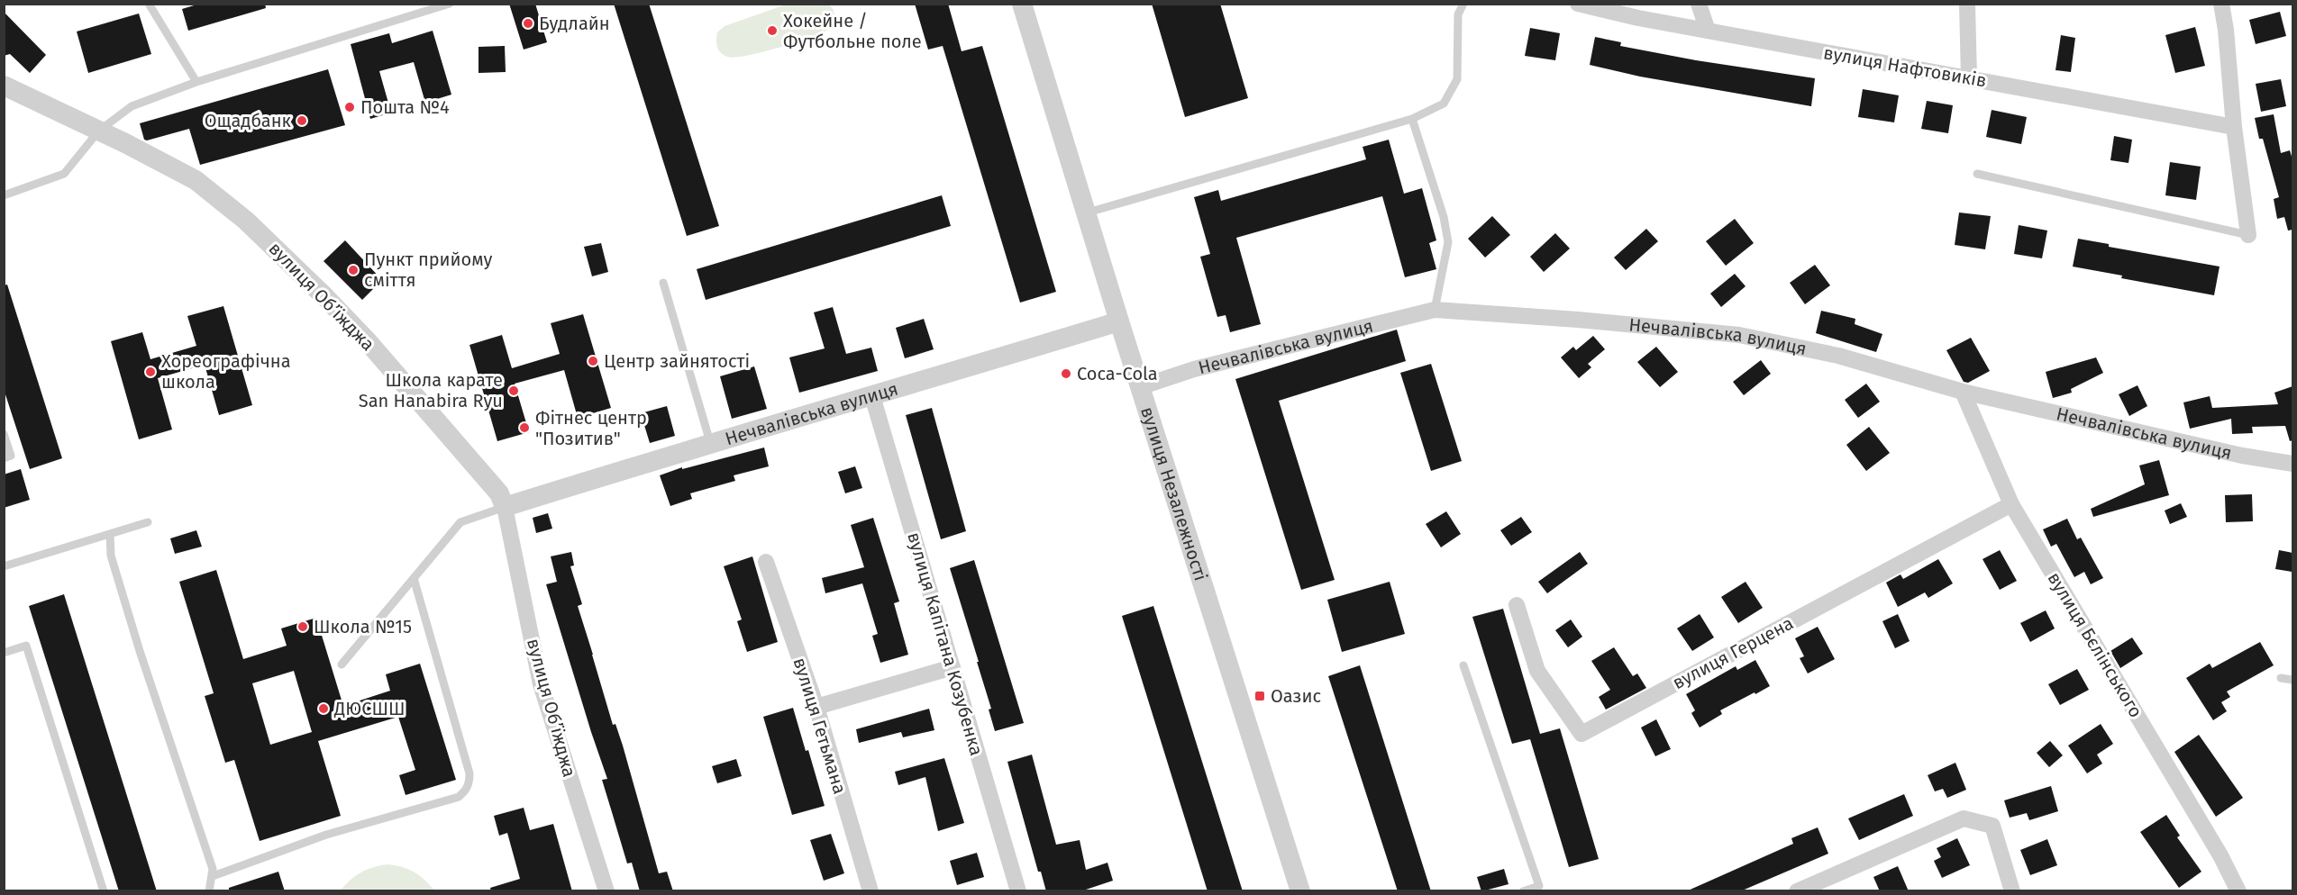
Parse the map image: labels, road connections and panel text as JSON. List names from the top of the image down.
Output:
{
  "streets": {
    "street": [
      "вулиця Нафтовиків",
      "вулиця Обʼїжджа",
      "Нечвалівська вулиця",
      "вулиця Незалежності",
      "вулиця Капітана Козубенка",
      "вулиця Бєлінського",
      "вулиця Герцена",
      "вулиця Гетьмана"
    ]
  },
  "crossings": [
    ["вулиця Обʼїжджа", "Нечвалівська вулиця"],
    ["Нечвалівська вулиця", "вулиця Незалежності"],
    ["Нечвалівська вулиця", "вулиця Капітана Козубенка"],
    ["Нечвалівська вулиця", "вулиця Бєлінського"],
    ["вулиця Бєлінського", "вулиця Герцена"]
  ],
  "places": {
    "other": [
      "Будлайн",
      "Хокейне / Футбольне поле",
      "Пошта №4",
      "Ощадбанк",
      "Пункт прийому сміття",
      "Центр зайнятості",
      "Хореографічна школа",
      "Coca-Cola",
      "Школа карате San Hanabira Ryu",
      "Фітнес центр \"Позитив\"",
      "Школа №15",
      "ДЮСШШ"
    ],
    "transit": ["Оазис"]
  }
}
